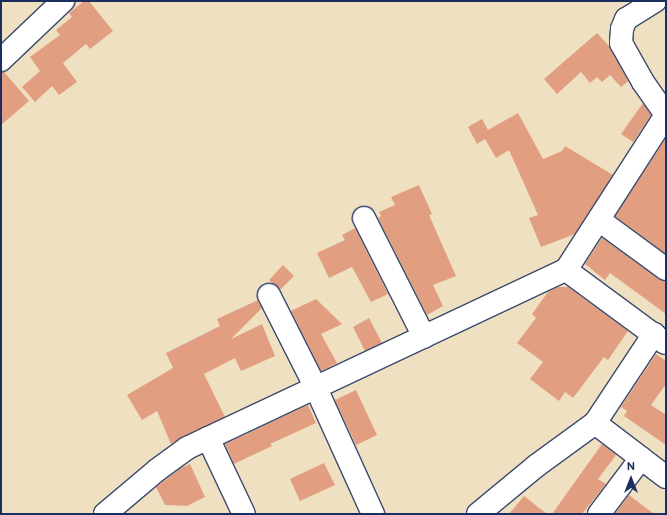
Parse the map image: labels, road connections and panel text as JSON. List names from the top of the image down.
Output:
{
  "north": "top"
}
